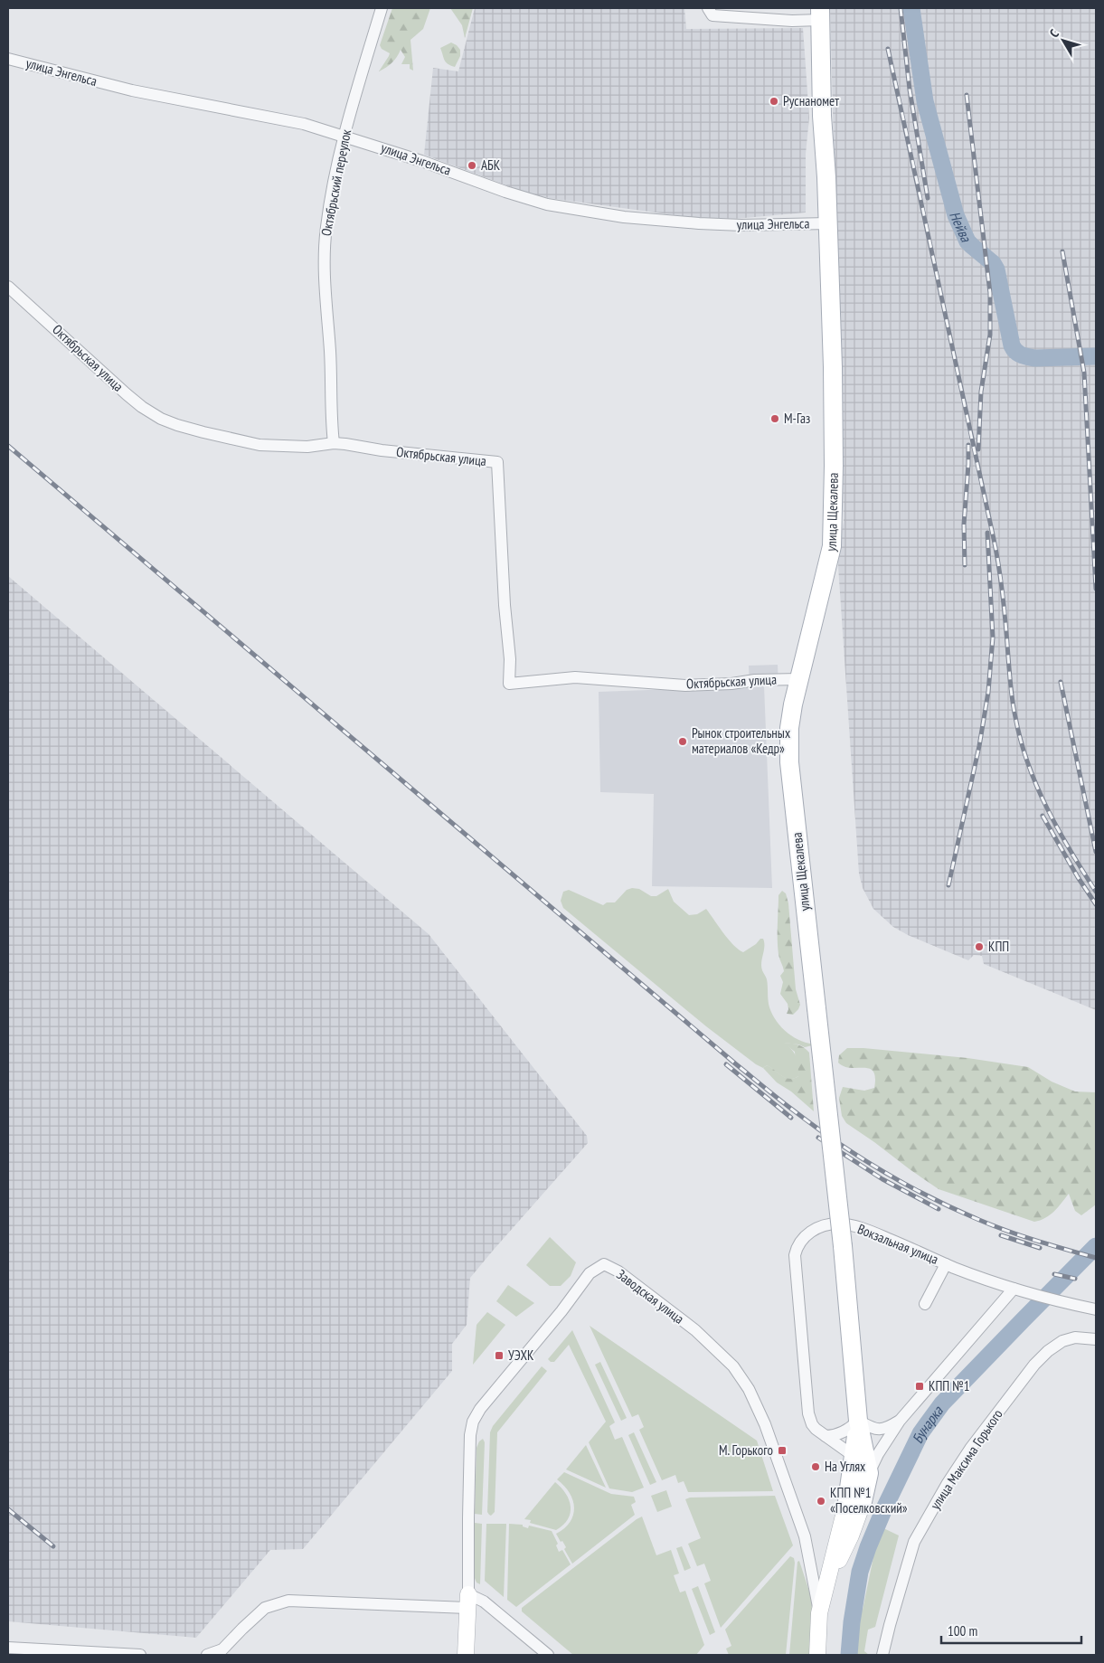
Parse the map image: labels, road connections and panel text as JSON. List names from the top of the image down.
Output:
{
  "streets": {
    "main road": ["улица Щекалева"],
    "street": [
      "улица Энгельса",
      "Октябрьский переулок",
      "Октябрьская улица",
      "Вокзальная улица",
      "Заводская улица",
      "улица Максима Горького"
    ]
  },
  "crossings": [
    ["улица Энгельса", "Октябрьский переулок"],
    ["улица Энгельса", "улица Щекалева"],
    ["Октябрьский переулок", "Октябрьская улица"],
    ["Октябрьская улица", "улица Щекалева"]
  ],
  "water": ["Нейва", "Бунарка"],
  "places": {
    "other": [
      "Руснаномет",
      "АБК",
      "М-Газ",
      "Рынок строительных материалов «Кедр»",
      "КПП",
      "На Углях",
      "КПП №1 «Поселковский»"
    ],
    "transit": ["УЭХК", "КПП №1", "М. Горького"]
  },
  "scale_bar": "100 m",
  "north": "top left"
}
